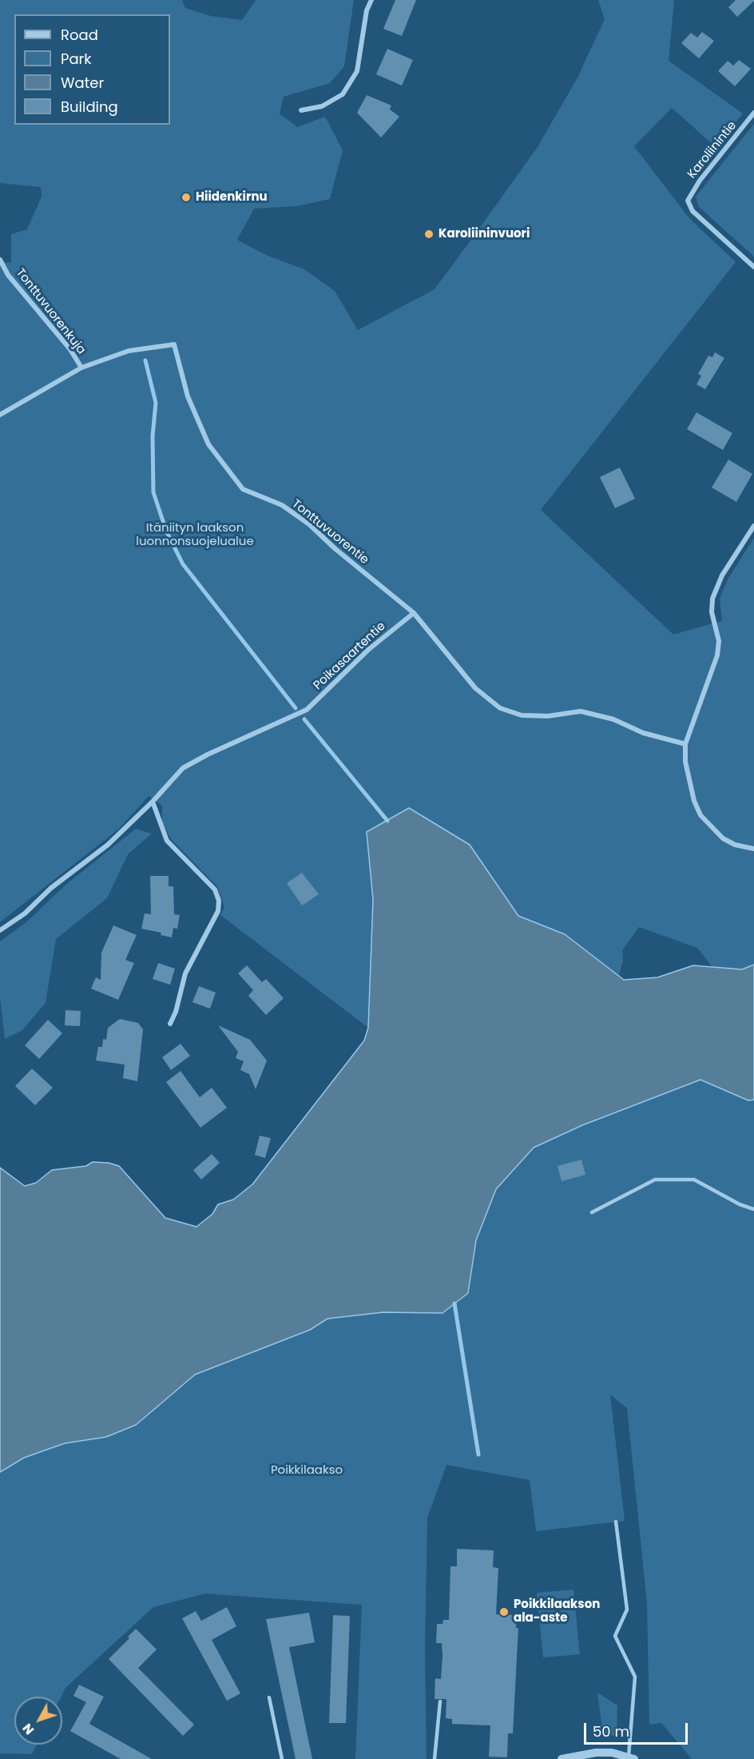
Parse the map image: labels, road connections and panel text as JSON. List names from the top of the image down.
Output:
{
  "streets": {
    "street": [
      "Karoliinintie",
      "Tonttuvuorenkuja",
      "Tonttuvuorentie",
      "Poikasaartentie"
    ]
  },
  "crossings": [
    ["Tonttuvuorenkuja", "Tonttuvuorentie"],
    ["Tonttuvuorentie", "Poikasaartentie"]
  ],
  "parks": ["Itäniityn laakson luonnonsuojelualue", "Poikkilaakso"],
  "places": ["Hiidenkirnu", "Karoliininvuori", "Poikkilaakson ala-aste"],
  "legend": [
    "Road",
    "Park",
    "Water",
    "Building"
  ],
  "scale_bar": "50 m",
  "north": "bottom left"
}
